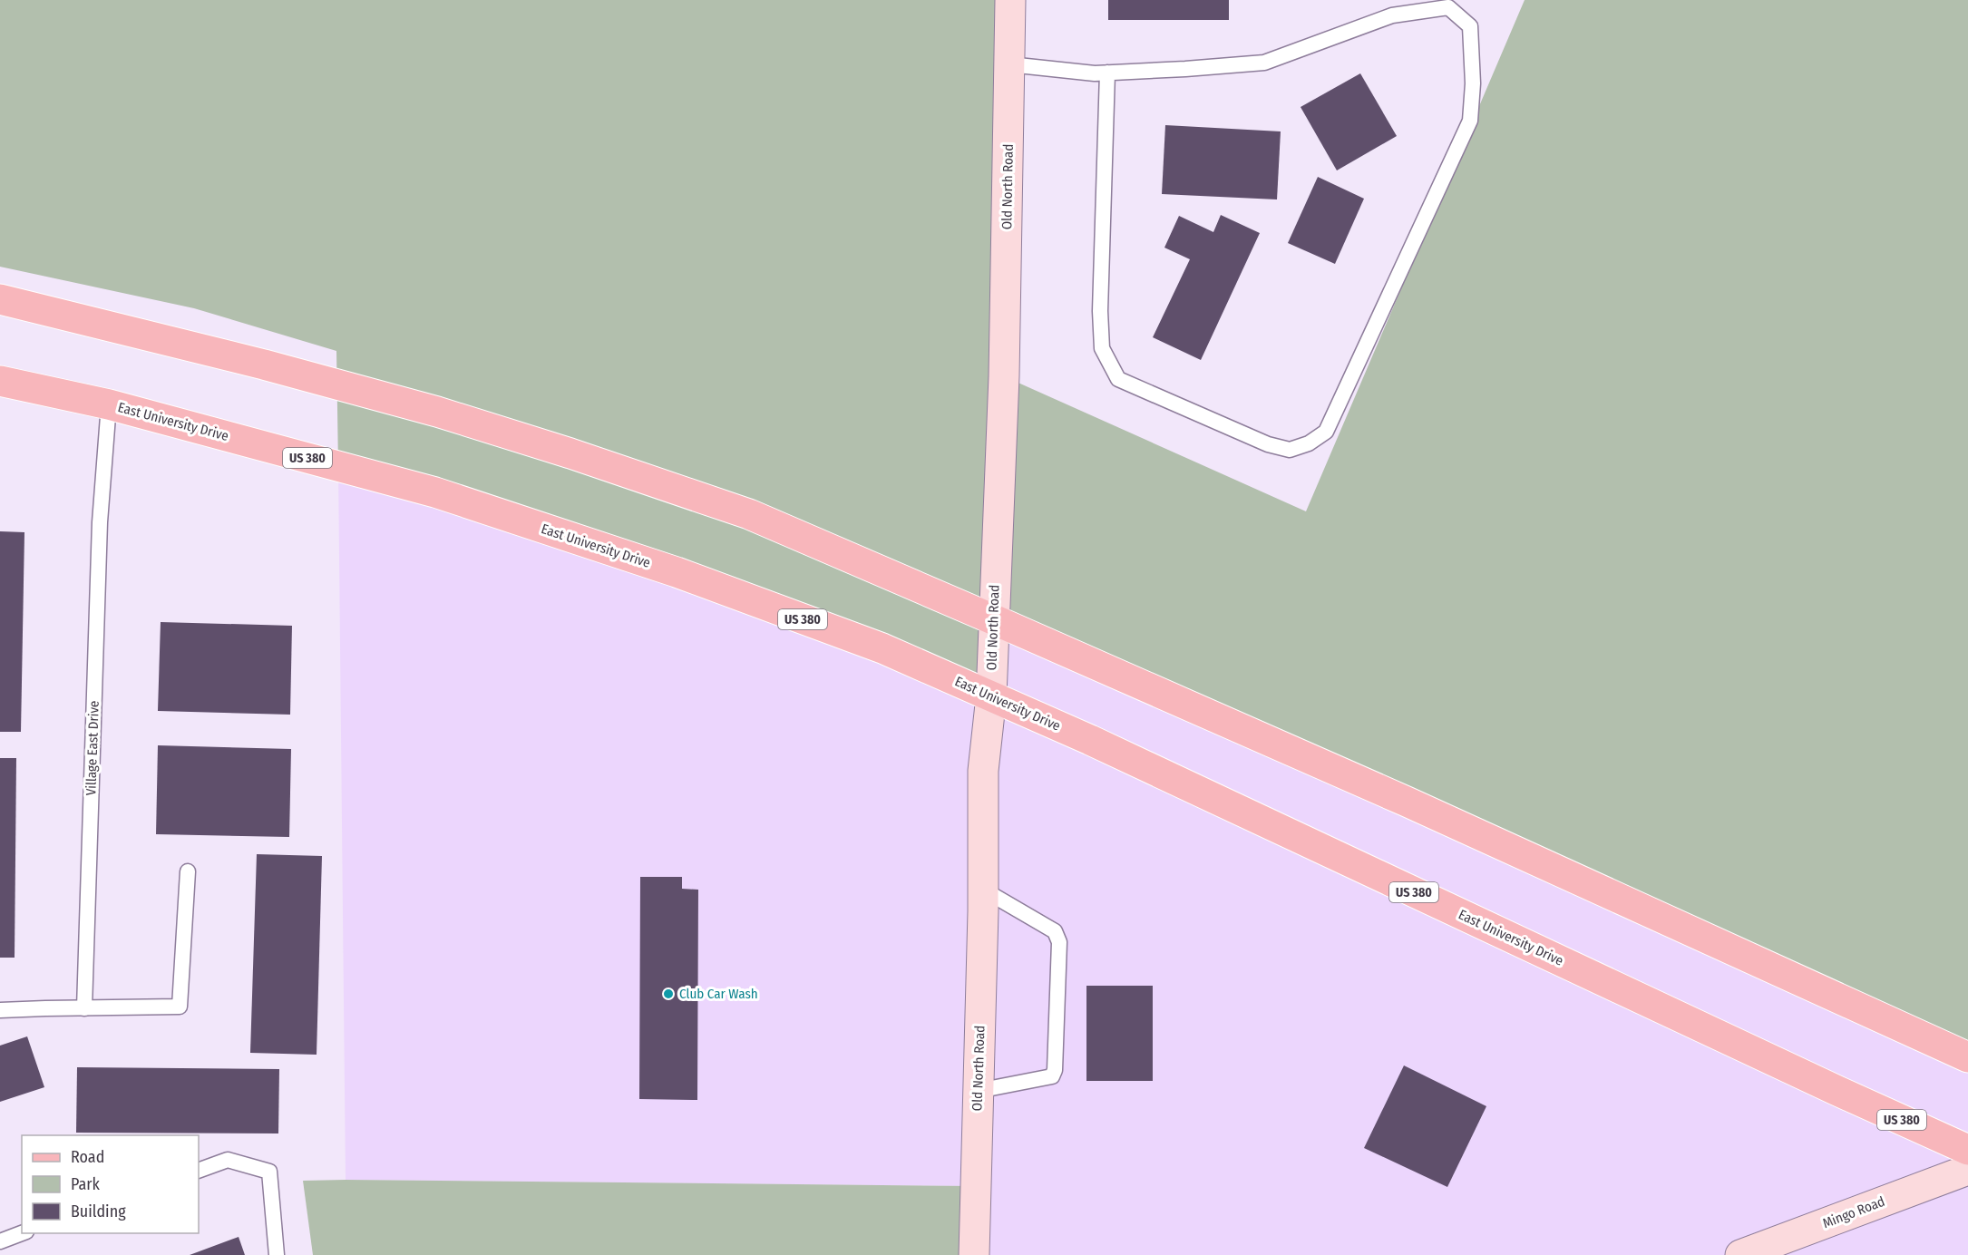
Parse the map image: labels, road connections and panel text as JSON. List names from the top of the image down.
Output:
{
  "streets": {
    "main road": ["East University Drive", "US 380"],
    "street": ["Old North Road", "Mingo Road"],
    "lane": ["Village East Drive"]
  },
  "crossings": [
    ["Old North Road", "East University Drive"],
    ["East University Drive", "Village East Drive"]
  ],
  "places": ["Club Car Wash"],
  "legend": ["Road", "Park", "Building"]
}
